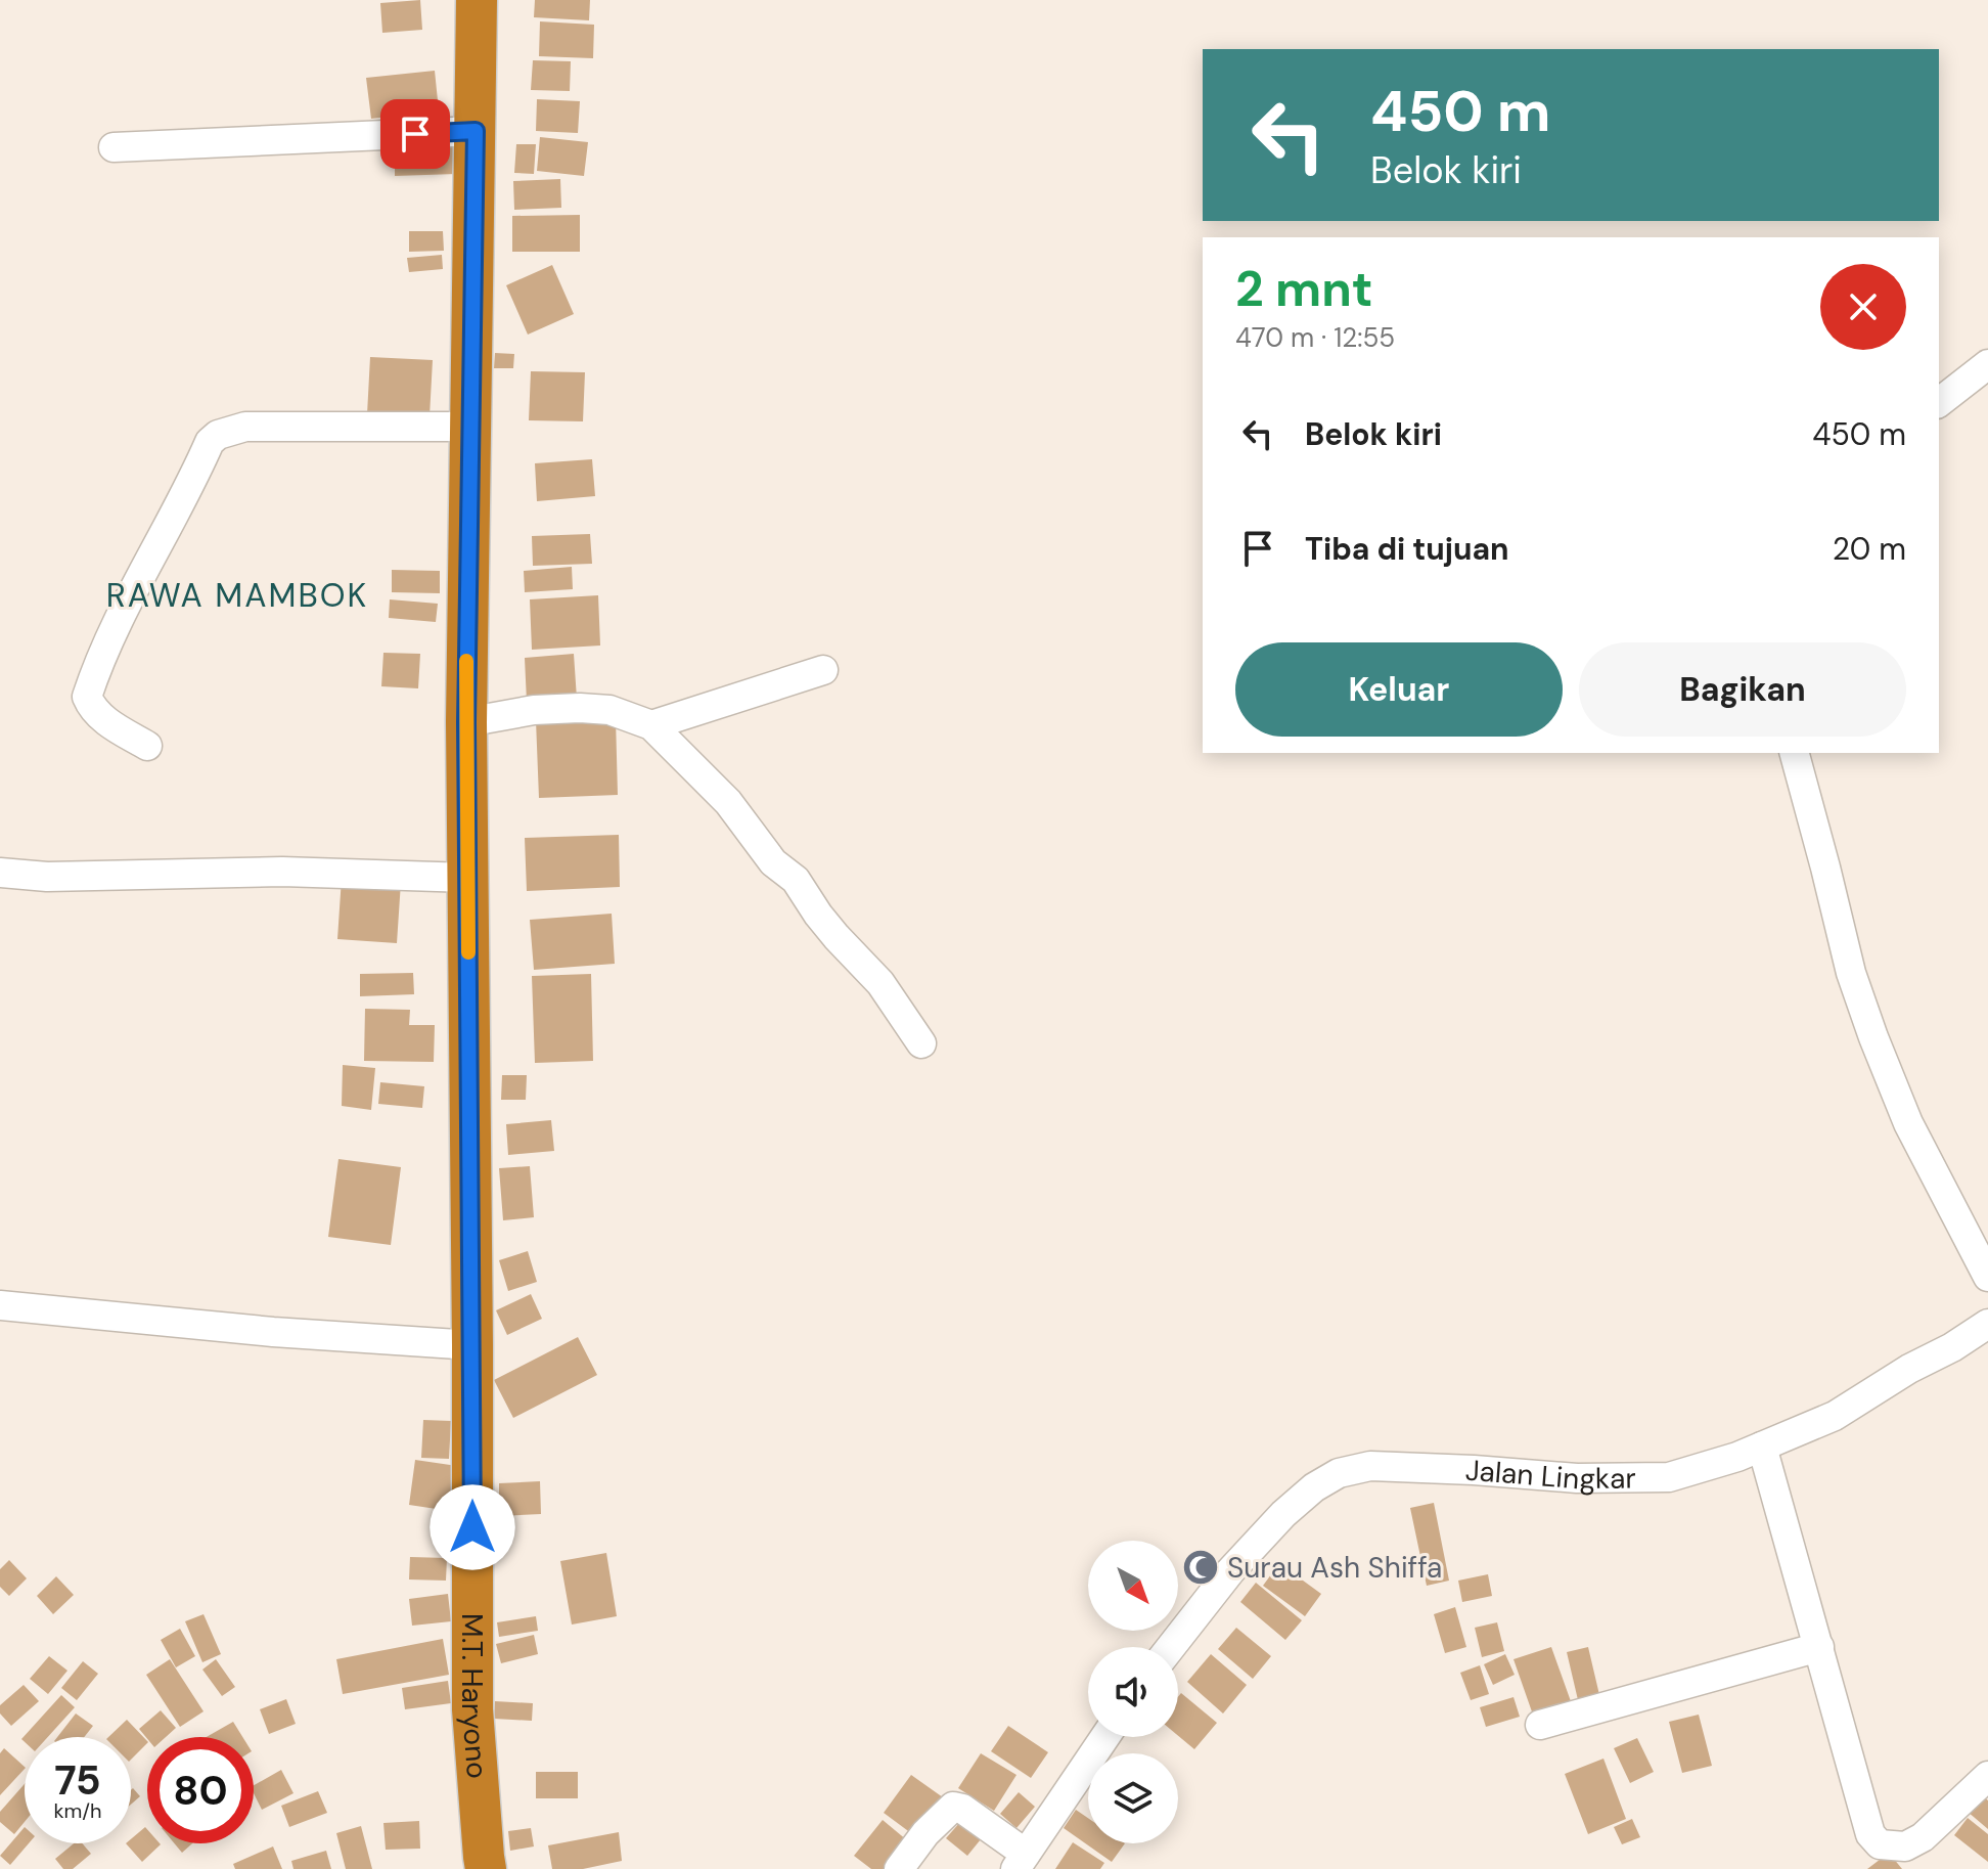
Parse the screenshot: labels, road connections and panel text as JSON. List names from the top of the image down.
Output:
{
  "streets": {
    "highway": ["M.T. Haryono"],
    "street": ["Jalan Lingkar"]
  },
  "districts": ["RAWA MAMBOK"],
  "places": {
    "mosque": ["Surau Ash Shiffa"]
  },
  "north": "bottom right",
  "page": {
    "turn": ["450 m", "Belok kiri"],
    "heading": ["2 mnt", "470 m · 12:55"],
    "list": [
      {
        "name": "Belok kiri",
        "value": "450 m"
      },
      {
        "name": "Tiba di tujuan",
        "value": "20 m"
      }
    ],
    "buttons": ["Keluar", "Bagikan"],
    "speed": "75 km/h",
    "limit": "80"
  }
}
